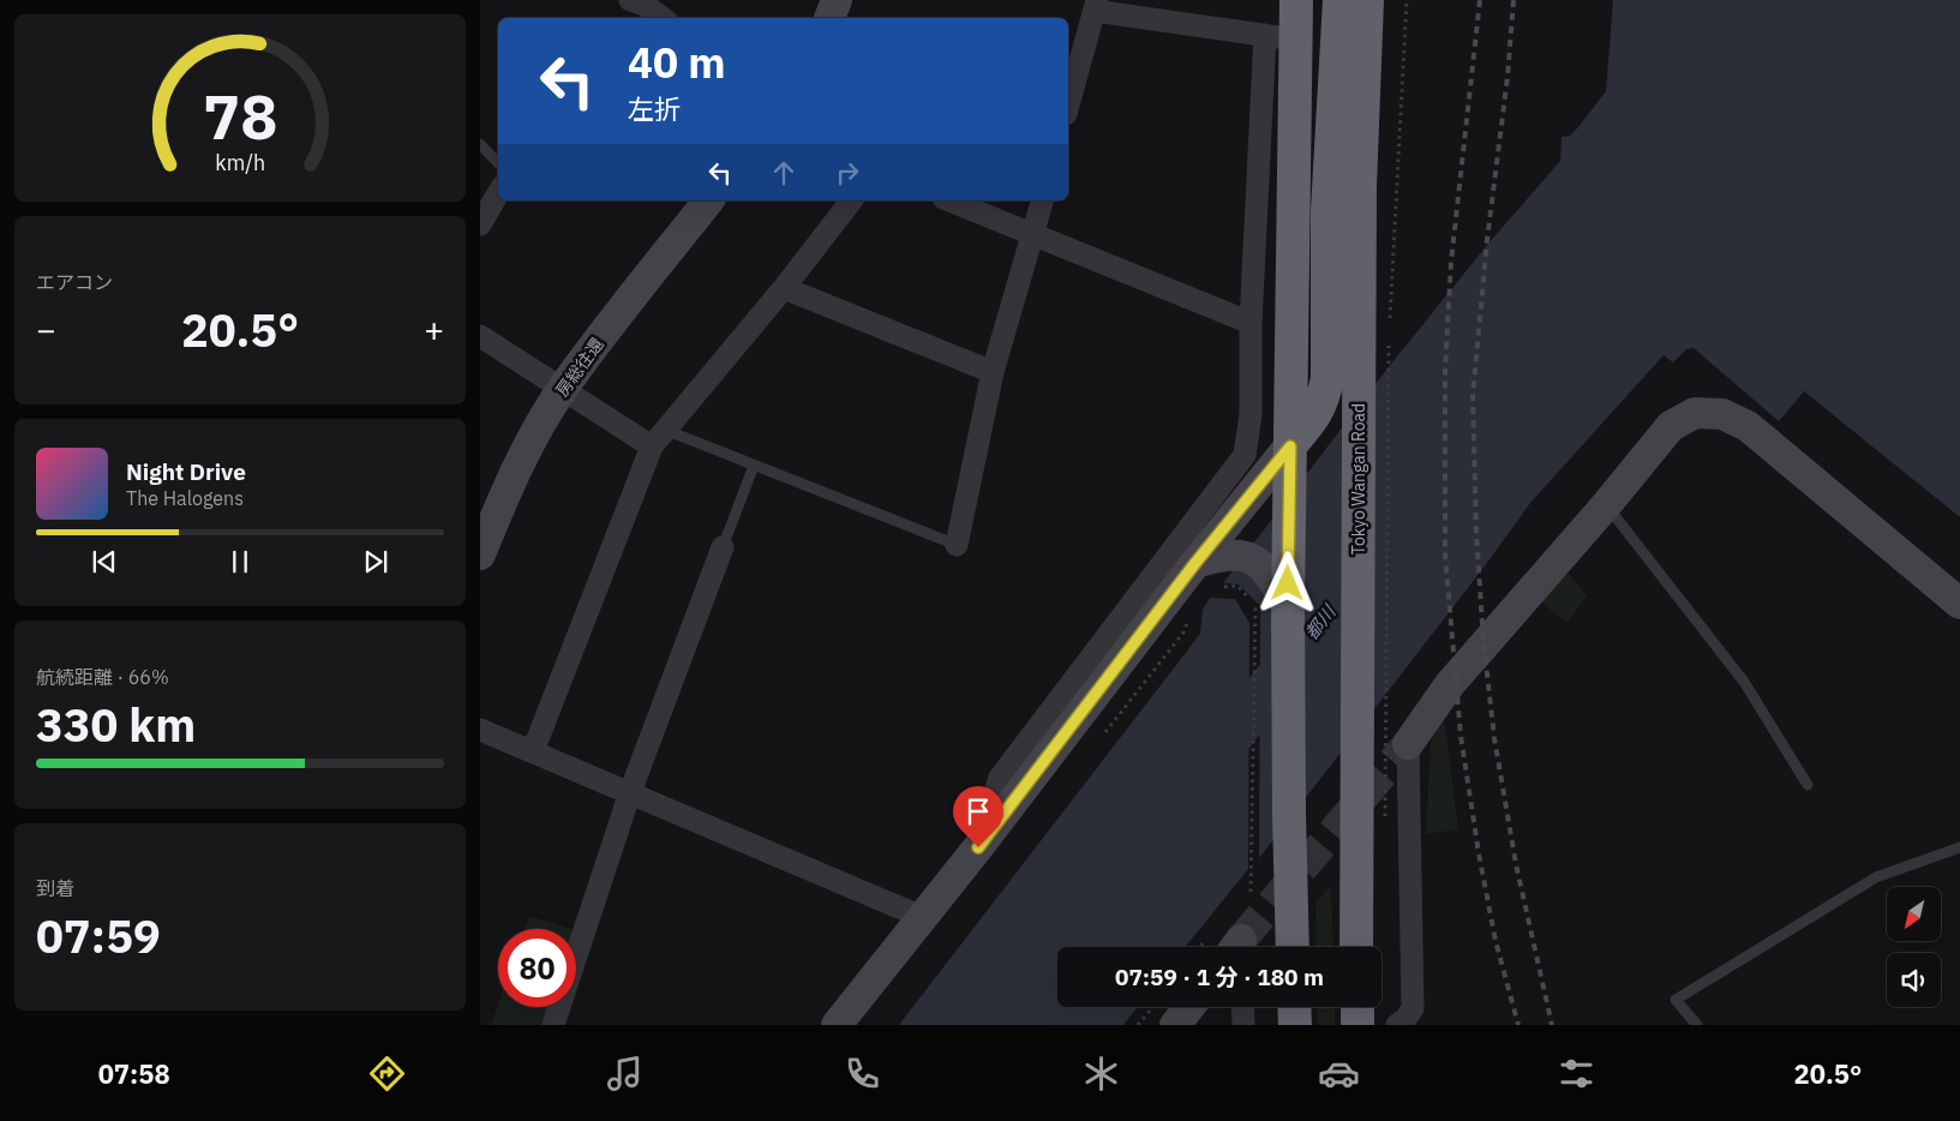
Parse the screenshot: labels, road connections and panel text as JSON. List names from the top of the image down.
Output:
{
  "streets": {
    "highway": ["Tokyo Wangan Road"],
    "street": ["房総往還"]
  },
  "water": ["都川"],
  "north": "bottom left",
  "page": {
    "turn": ["40 m", "左折"],
    "tile": [
      "エアコン",
      ["航続距離 · 66%", "330 km"],
      ["到着", "07:59"]
    ],
    "heat": ["−", "20.5°", "+"],
    "song": ["Night Drive", "The Halogens"],
    "limit": "80",
    "trip": "07:59 · 1 分 · 180 m",
    "tabs": ["07:58", "20.5°"],
    "gauge": ["78", "km/h"]
  }
}
